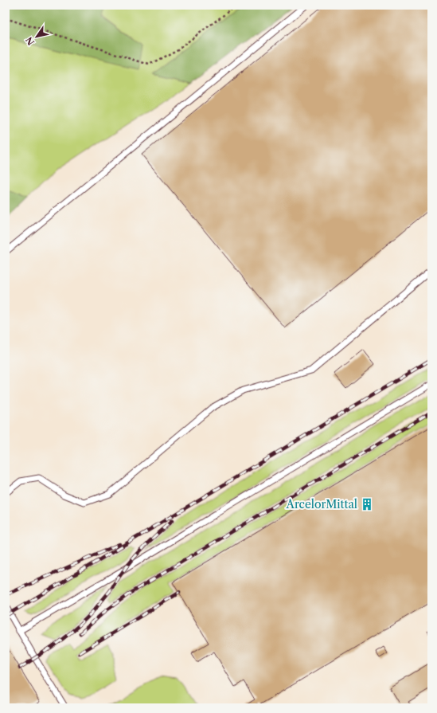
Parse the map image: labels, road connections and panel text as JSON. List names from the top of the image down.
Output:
{
  "places": {
    "building": ["ArcelorMittal"]
  },
  "north": "bottom left"
}
